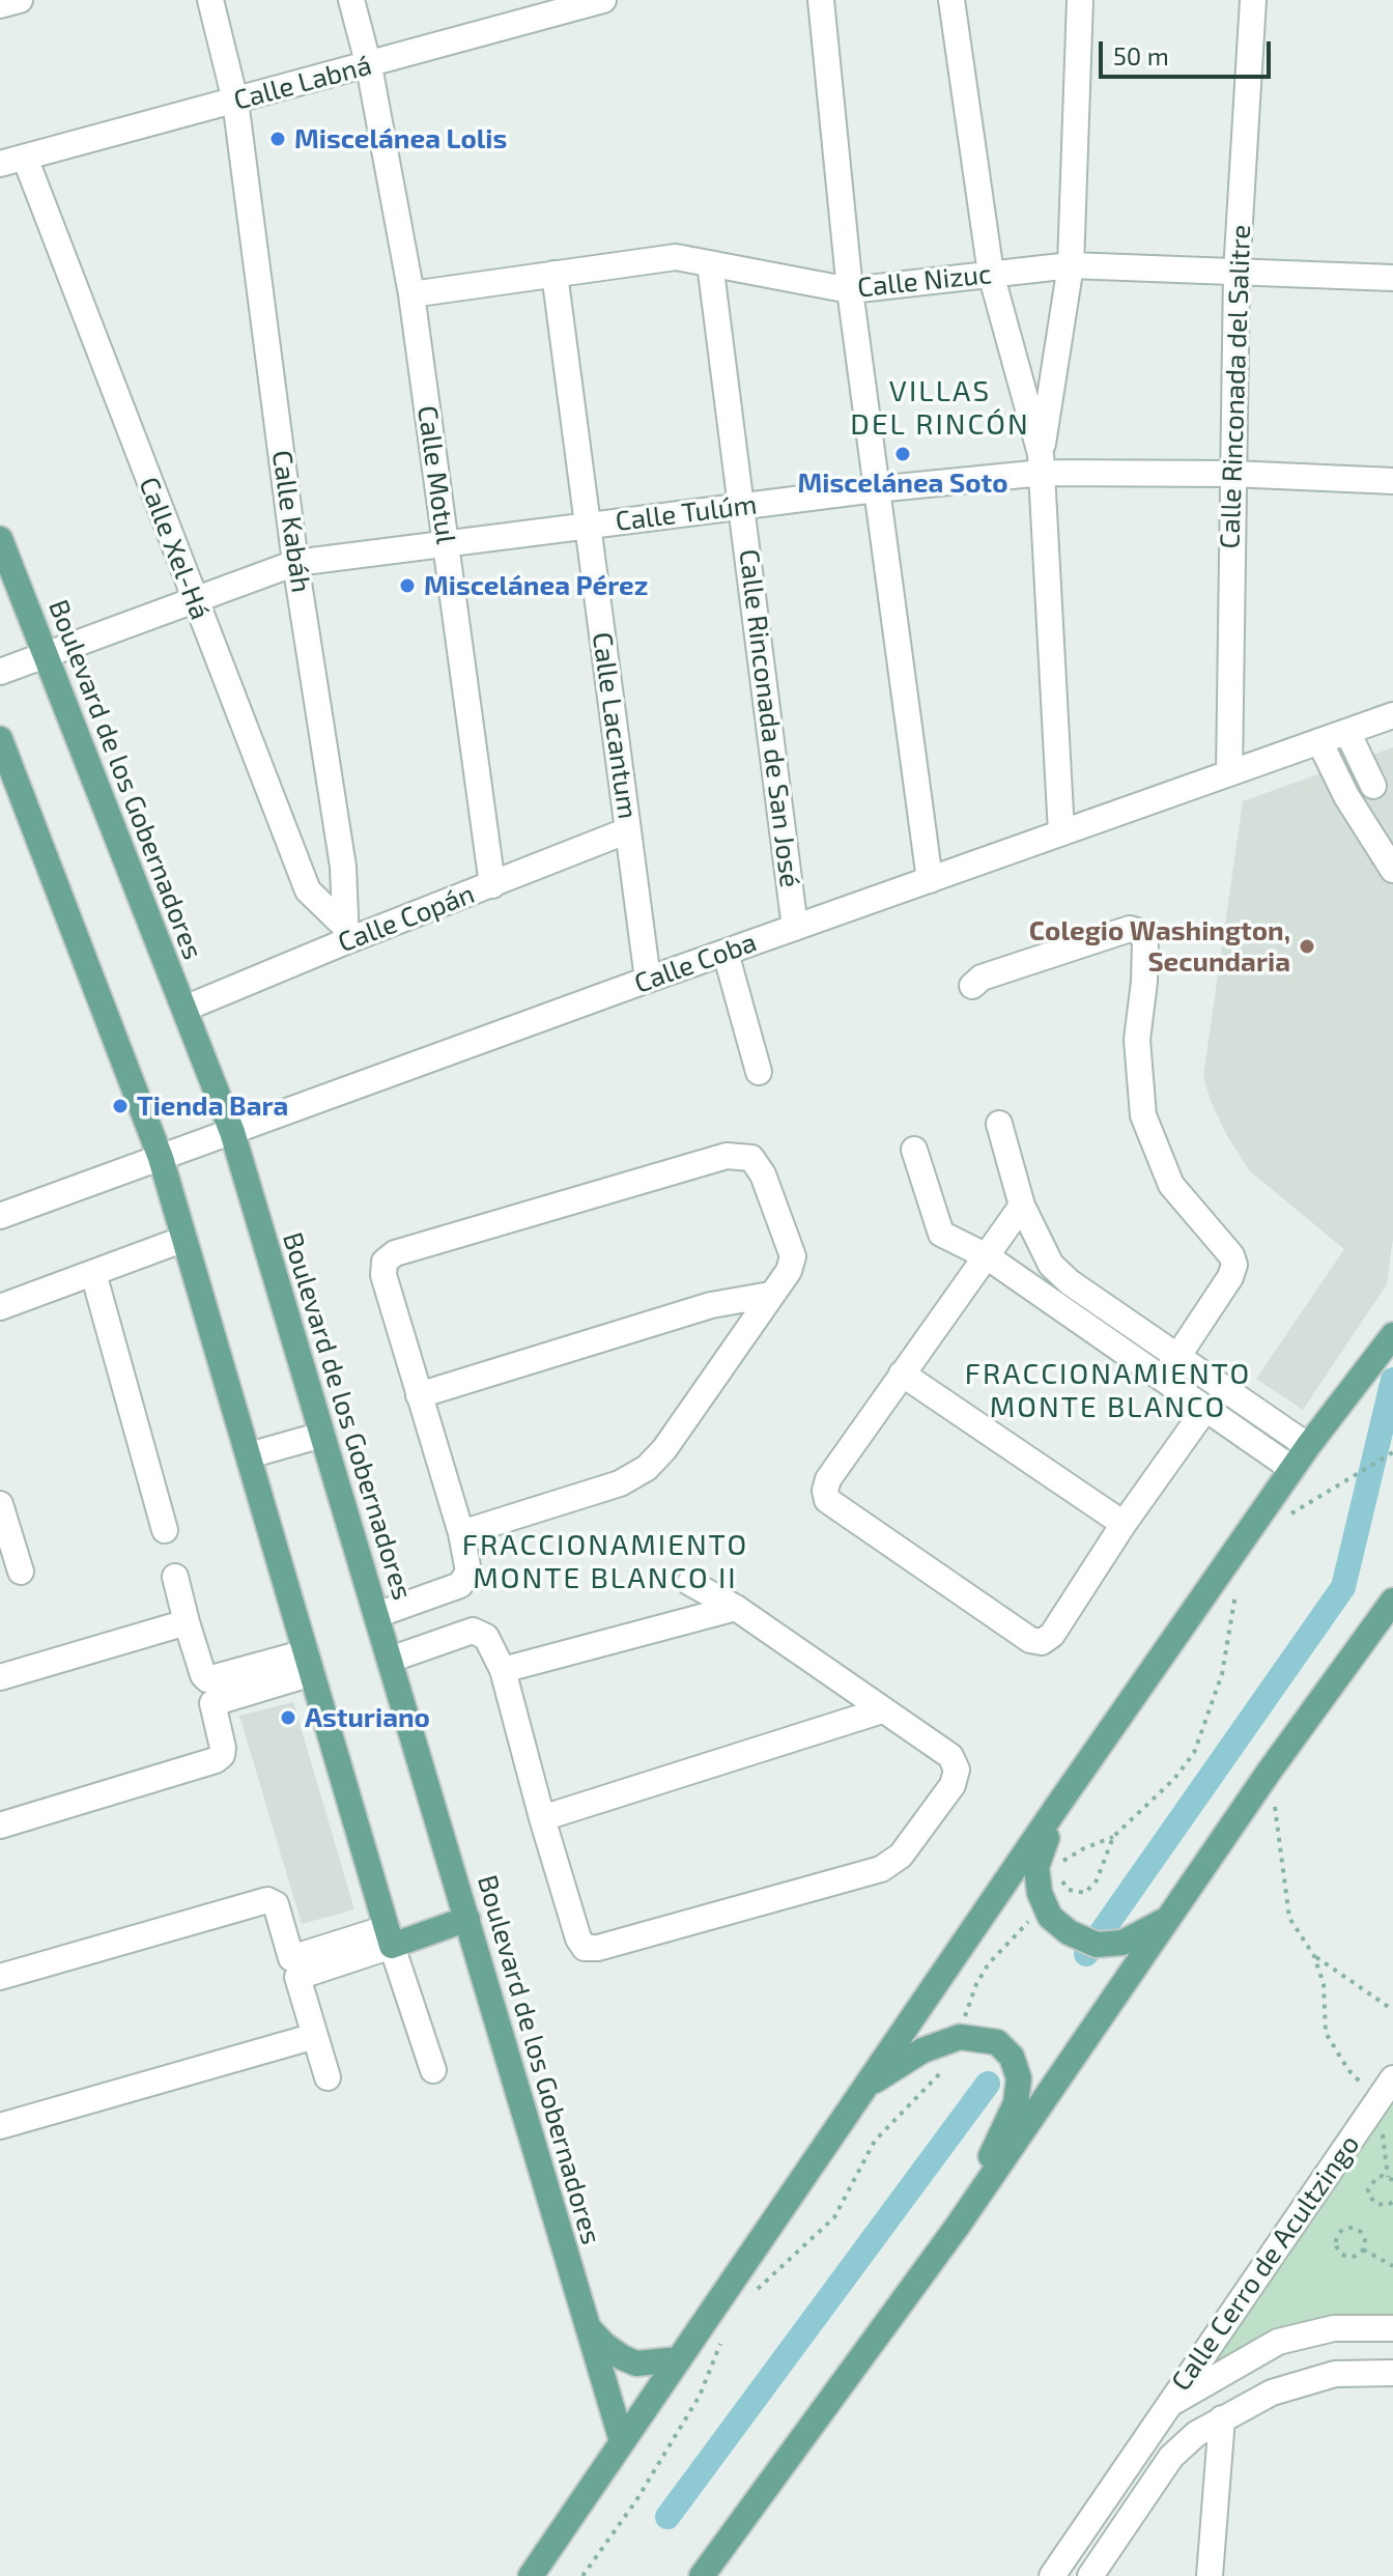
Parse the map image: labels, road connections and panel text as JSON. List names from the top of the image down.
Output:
{
  "streets": {
    "main road": ["Boulevard de los Gobernadores"],
    "street": [
      "Calle Labná",
      "Calle Nizuc",
      "Calle Rinconada del Salitre",
      "Calle Motul",
      "Calle Tulúm",
      "Calle Kabáh",
      "Calle Xel-Há",
      "Calle Rinconada de San José",
      "Calle Lacantum",
      "Calle Copán",
      "Calle Coba",
      "Calle Cerro de Acultzingo"
    ]
  },
  "crossings": [
    ["Calle Labná", "Calle Motul"],
    ["Calle Labná", "Calle Kabáh"],
    ["Calle Labná", "Calle Xel-Há"],
    ["Calle Nizuc", "Calle Rinconada del Salitre"],
    ["Calle Nizuc", "Calle Motul"],
    ["Calle Nizuc", "Calle Rinconada de San José"],
    ["Calle Nizuc", "Calle Lacantum"],
    ["Calle Rinconada del Salitre", "Calle Tulúm"],
    ["Calle Rinconada del Salitre", "Calle Coba"],
    ["Calle Motul", "Calle Tulúm"],
    ["Calle Motul", "Calle Copán"],
    ["Calle Tulúm", "Calle Kabáh"],
    ["Calle Tulúm", "Calle Xel-Há"],
    ["Calle Tulúm", "Calle Rinconada de San José"],
    ["Calle Tulúm", "Calle Lacantum"],
    ["Calle Tulúm", "Boulevard de los Gobernadores"],
    ["Calle Kabáh", "Calle Xel-Há"],
    ["Calle Kabáh", "Calle Copán"],
    ["Calle Xel-Há", "Calle Copán"],
    ["Calle Rinconada de San José", "Calle Coba"],
    ["Calle Lacantum", "Calle Copán"],
    ["Calle Lacantum", "Calle Coba"],
    ["Boulevard de los Gobernadores", "Calle Copán"],
    ["Boulevard de los Gobernadores", "Calle Coba"]
  ],
  "districts": ["VILLAS DEL RINCÓN", "FRACCIONAMIENTO MONTE BLANCO", "FRACCIONAMIENTO MONTE BLANCO II"],
  "places": [
    "Miscelánea Lolis",
    "Miscelánea Soto",
    "Miscelánea Pérez",
    "Colegio Washington, Secundaria",
    "Tienda Bara",
    "Asturiano"
  ],
  "scale_bar": "50 m"
}
